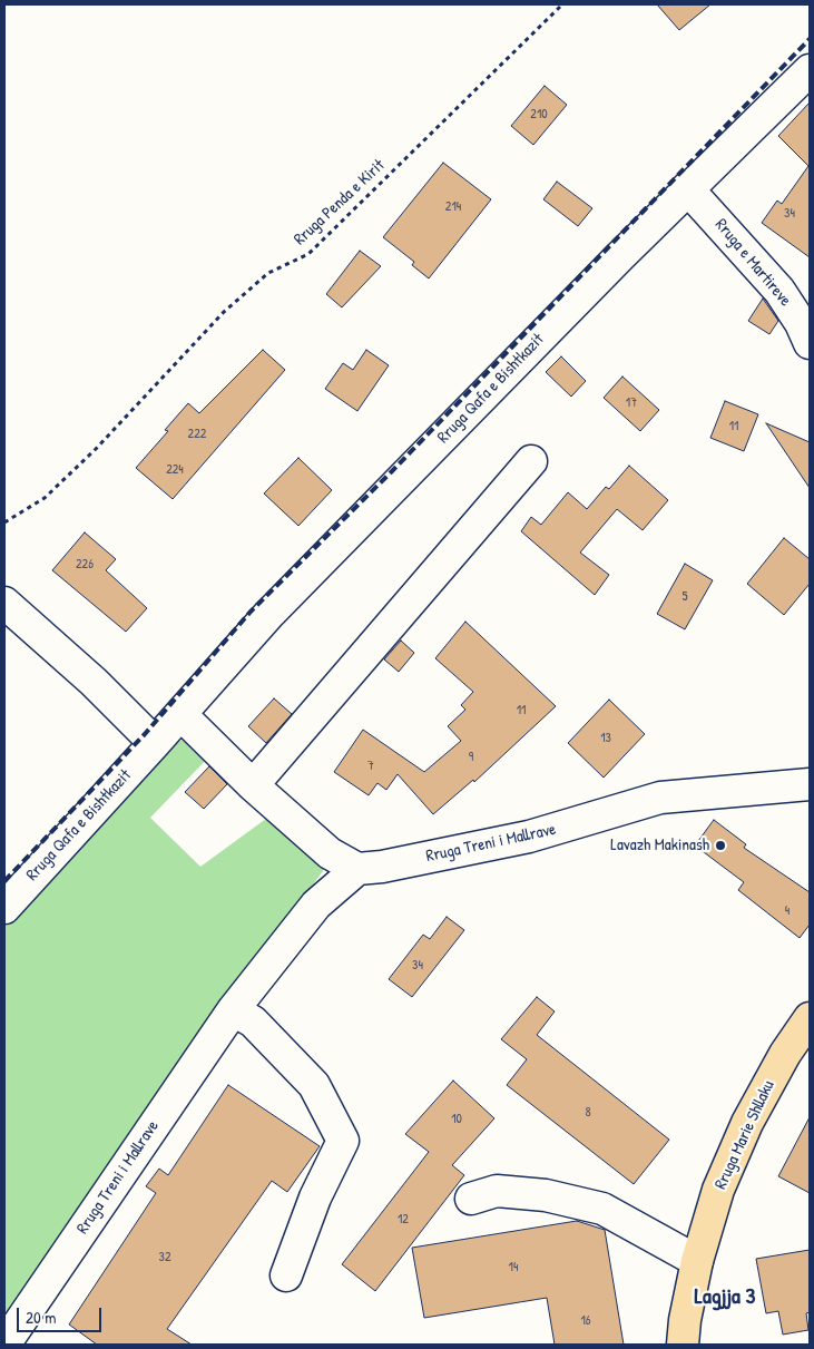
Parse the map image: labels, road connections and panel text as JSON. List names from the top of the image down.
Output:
{
  "streets": {
    "main road": ["Rruga Marie Shllaku"],
    "street": ["Rruga e Martireve", "Rruga Qafa e Bishtkazit", "Rruga Treni i Mallrave"],
    "path": ["Rruga Penda e Kirit"]
  },
  "crossings": [
    ["Rruga e Martireve", "Rruga Qafa e Bishtkazit"]
  ],
  "districts": ["Lagjja 3"],
  "places": ["Lavazh Makinash"],
  "house_numbers": [
    "210",
    "214",
    "34",
    "17",
    "11",
    "222",
    "224",
    "226",
    "5",
    "11",
    "13",
    "9",
    "7",
    "4",
    "34",
    "8",
    "10",
    "12",
    "32",
    "14",
    "16"
  ],
  "scale_bar": "20 m"
}
